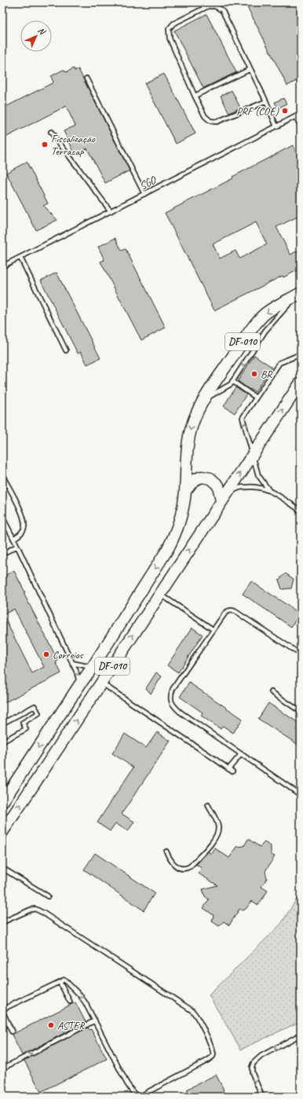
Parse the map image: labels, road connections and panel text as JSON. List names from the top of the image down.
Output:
{
  "streets": {
    "main road": ["DF-010"],
    "lane": ["SGO"]
  },
  "places": [
    "PRF (COE)",
    "Fiscalização Terracap",
    "BR",
    "Correios",
    "ASTER"
  ],
  "north": "top right"
}
